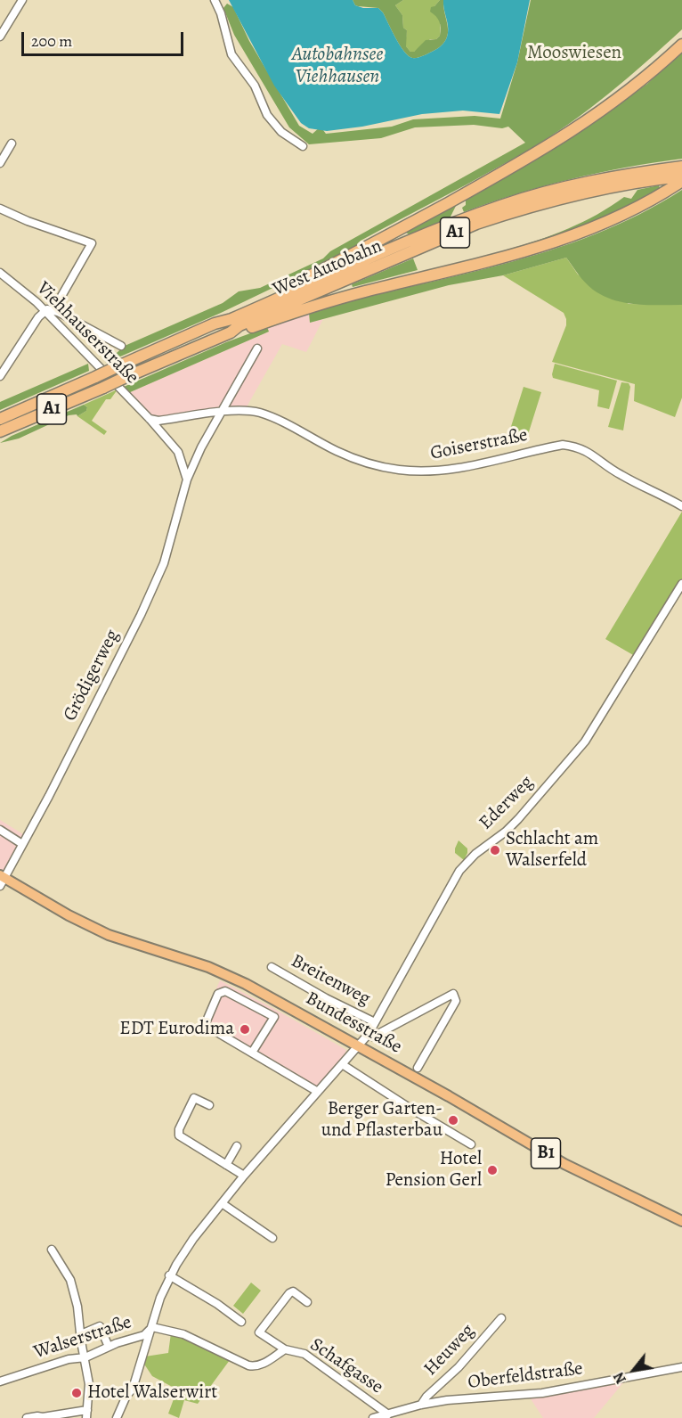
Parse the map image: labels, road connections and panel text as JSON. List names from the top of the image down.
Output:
{
  "streets": {
    "highway": ["A1", "West Autobahn"],
    "main road": ["Bundesstraße", "B1"],
    "street": [
      "Viehhauserstraße",
      "Goiserstraße",
      "Grödigerweg",
      "Ederweg",
      "Breitenweg",
      "Walserstraße",
      "Heuweg",
      "Schafgasse",
      "Oberfeldstraße"
    ]
  },
  "crossings": [
    ["Viehhauserstraße", "Goiserstraße"],
    ["Goiserstraße", "Grödigerweg"],
    ["Grödigerweg", "Bundesstraße"],
    ["Ederweg", "Breitenweg"],
    ["Ederweg", "Bundesstraße"],
    ["Ederweg", "Walserstraße"],
    ["Bundesstraße", "Walserstraße"],
    ["Walserstraße", "Schafgasse"],
    ["Heuweg", "Oberfeldstraße"],
    ["Schafgasse", "Oberfeldstraße"]
  ],
  "water": ["Autobahnsee Viehhausen"],
  "parks": ["Mooswiesen"],
  "places": [
    "Schlacht am Walserfeld",
    "EDT Eurodima",
    "Berger Garten- und Pflasterbau",
    "Hotel Pension Gerl",
    "Hotel Walserwirt"
  ],
  "scale_bar": "200 m",
  "north": "bottom left"
}
